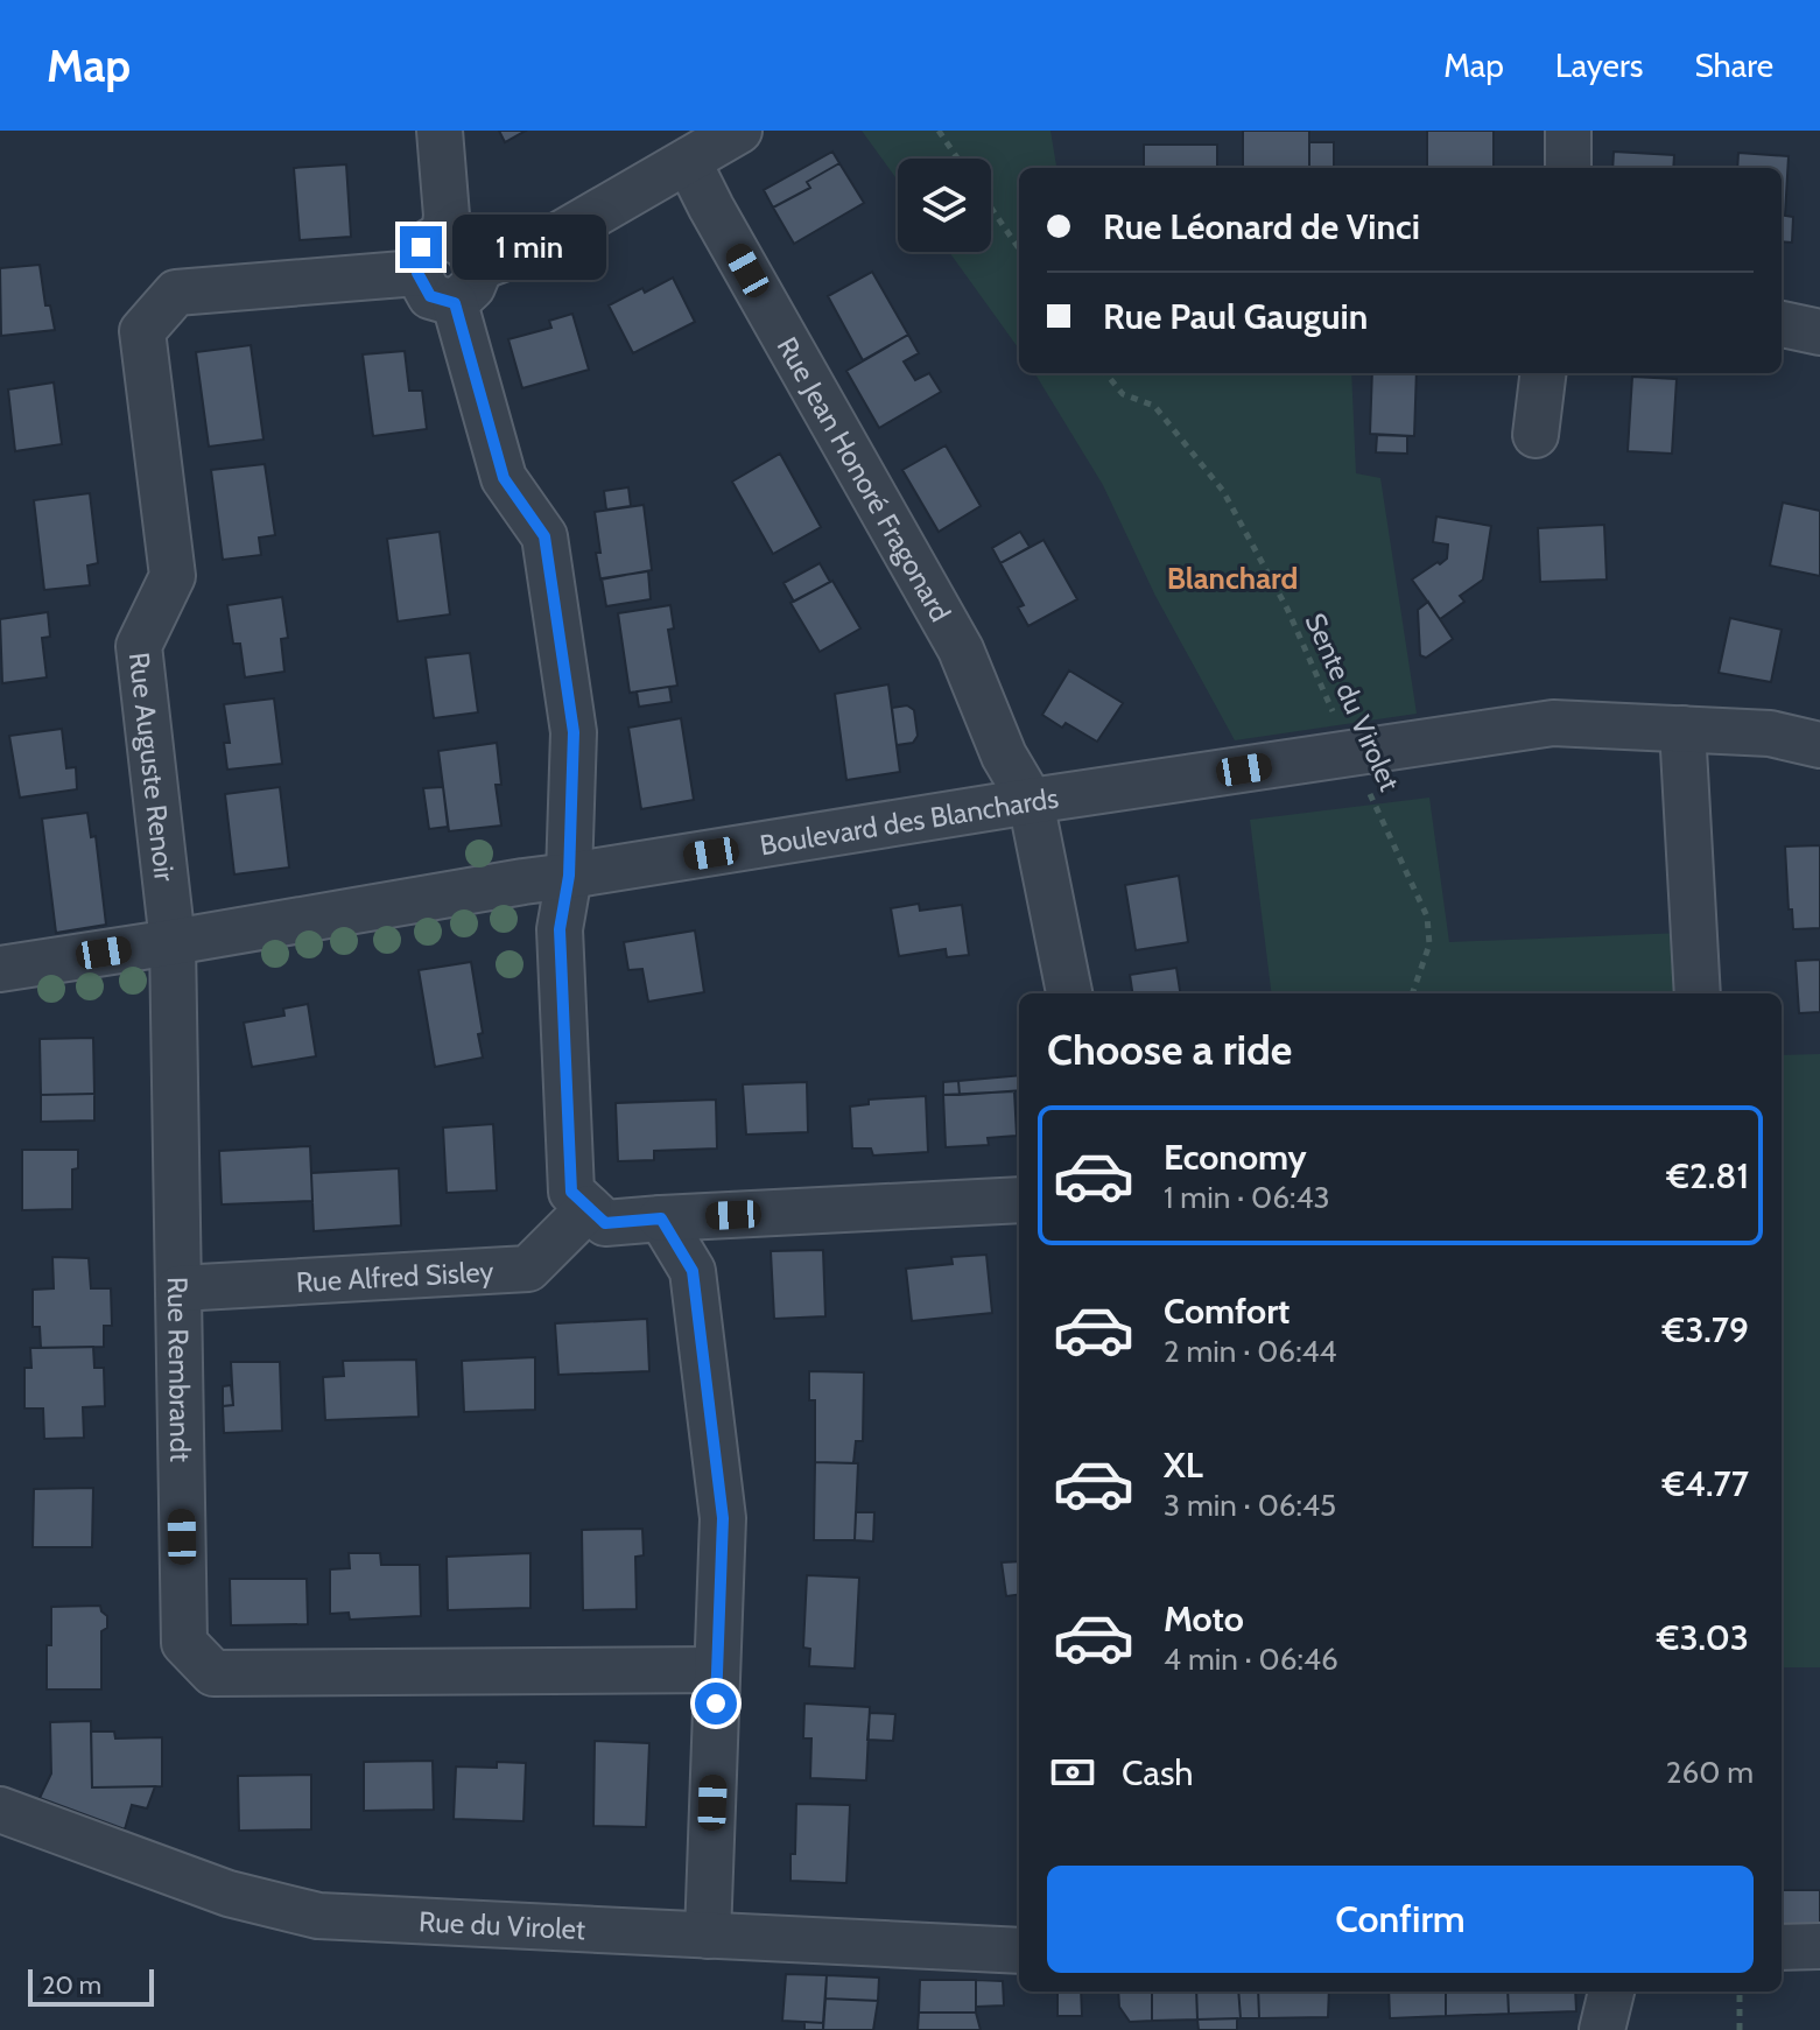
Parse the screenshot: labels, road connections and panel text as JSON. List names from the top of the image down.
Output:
{
  "streets": {
    "street": [
      "Rue Jean Honoré Fragonard",
      "Rue Auguste Renoir",
      "Boulevard des Blanchards",
      "Rue Alfred Sisley",
      "Rue Rembrandt",
      "Rue du Virolet"
    ],
    "path": ["Sente du Virolet"]
  },
  "crossings": [
    ["Rue Jean Honoré Fragonard", "Boulevard des Blanchards"],
    ["Sente du Virolet", "Boulevard des Blanchards"],
    ["Rue Auguste Renoir", "Boulevard des Blanchards"],
    ["Rue Auguste Renoir", "Rue Rembrandt"],
    ["Boulevard des Blanchards", "Rue Rembrandt"],
    ["Rue Alfred Sisley", "Rue Rembrandt"]
  ],
  "districts": ["Blanchard"],
  "scale_bar": "20 m",
  "page": {
    "header": "Map",
    "nav": ["Map", "Layers", "Share"],
    "banner": ["Rue Léonard de Vinci", "Rue Paul Gauguin"],
    "bubble": "1 min",
    "heading": "Choose a ride",
    "list": [
      {
        "name": "Economy",
        "note": "1 min · 06:43",
        "value": "€2.81"
      },
      {
        "name": "Comfort",
        "note": "2 min · 06:44",
        "value": "€3.79"
      },
      {
        "name": "XL",
        "note": "3 min · 06:45",
        "value": "€4.77"
      },
      {
        "name": "Moto",
        "note": "4 min · 06:46",
        "value": "€3.03"
      }
    ],
    "pay": ["Cash", "260 m"],
    "buttons": "Confirm",
    "scale": "20 m"
  }
}
